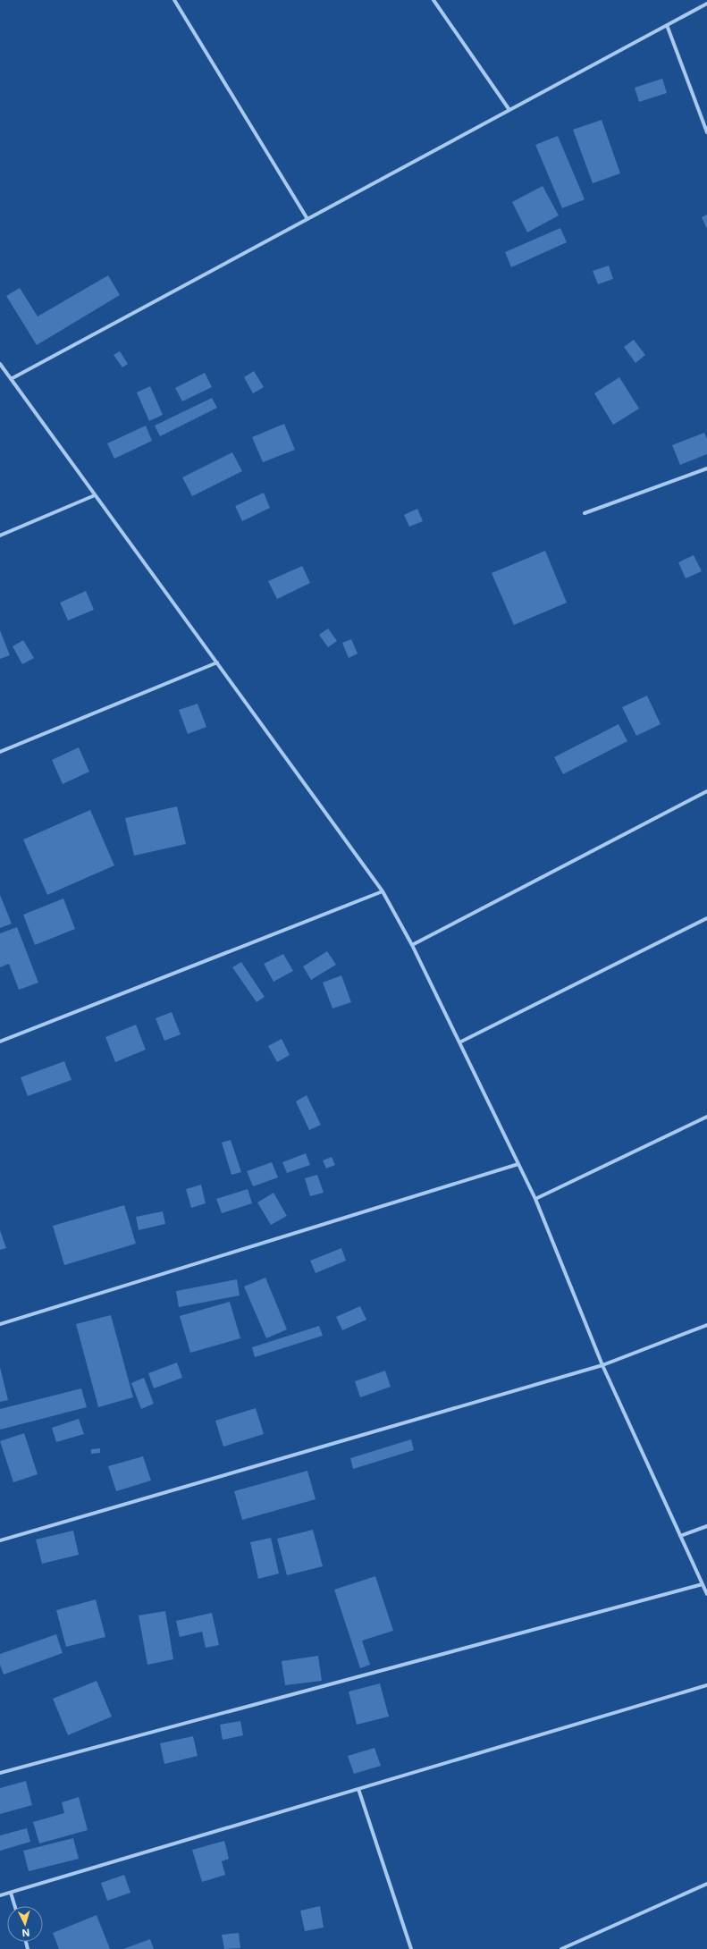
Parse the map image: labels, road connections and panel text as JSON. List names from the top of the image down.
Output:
{
  "north": "bottom"
}
